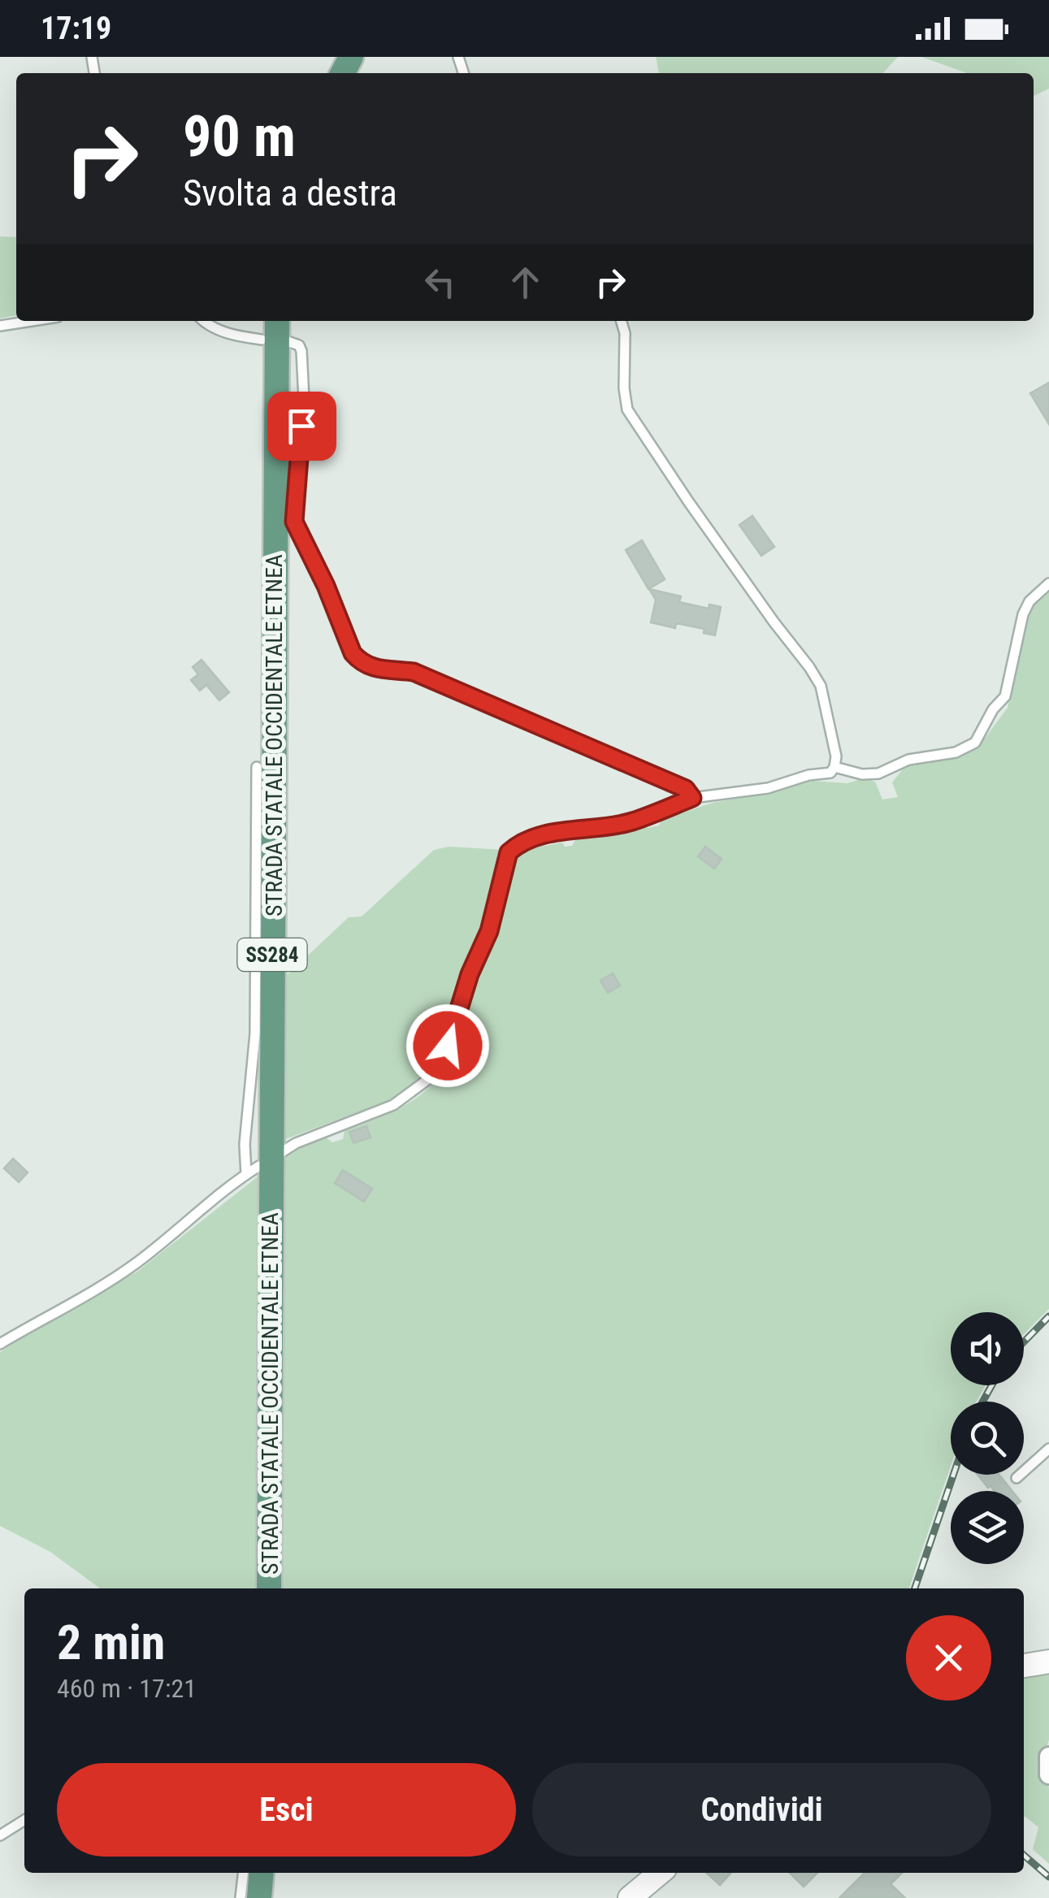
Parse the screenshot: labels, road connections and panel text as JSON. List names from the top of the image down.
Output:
{
  "streets": {
    "main road": ["STRADA STATALE OCCIDENTALE ETNEA", "SS284"]
  },
  "page": {
    "status": "17:19",
    "turn": ["90 m", "Svolta a destra"],
    "heading": ["2 min", "460 m · 17:21"],
    "buttons": ["Esci", "Condividi"]
  }
}
